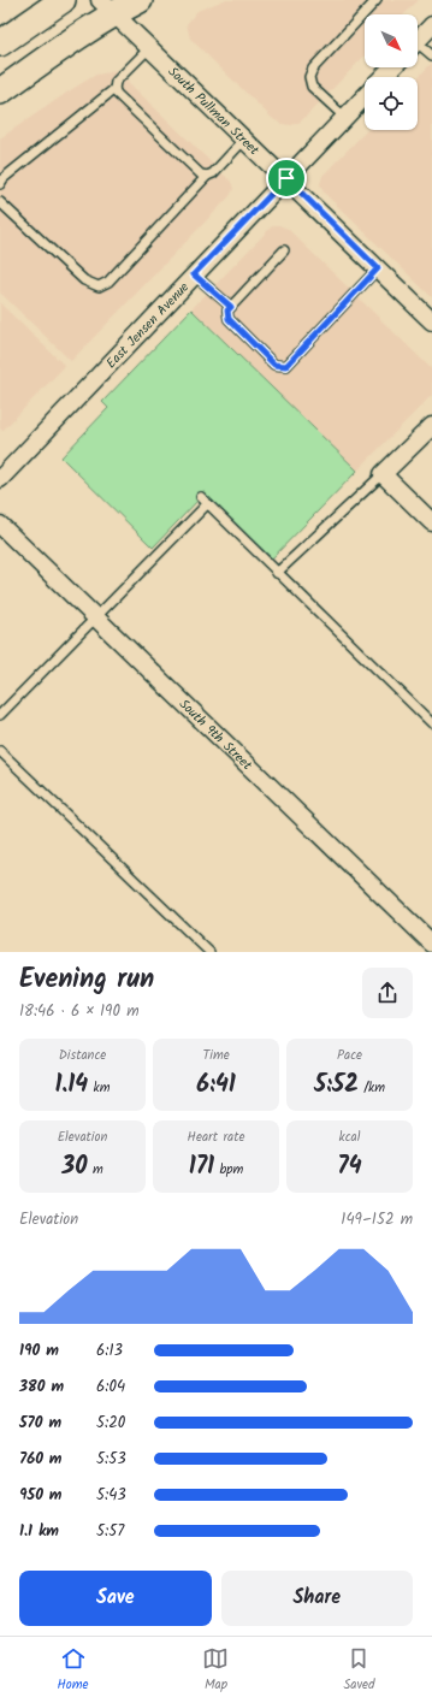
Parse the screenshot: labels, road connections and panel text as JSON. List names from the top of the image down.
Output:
{
  "streets": {
    "street": ["South Pullman Street", "East Jensen Avenue", "South 9th Street"]
  },
  "crossings": [
    ["South Pullman Street", "East Jensen Avenue"]
  ],
  "north": "bottom right",
  "page": {
    "heading": ["Evening run", "18:46 · 6 × 190 m"],
    "stats": [
      ["Distance", "1.14 km"],
      ["Time", "6:41"],
      ["Pace", "5:52 /km"],
      ["Elevation", "30 m"],
      ["Heart rate", "171 bpm"],
      ["kcal", "74"]
    ],
    "chart": ["Elevation", "149–152 m"],
    "list": [
      {
        "name": "190 m",
        "note": "6:13"
      },
      {
        "name": "380 m",
        "note": "6:04"
      },
      {
        "name": "570 m",
        "note": "5:20"
      },
      {
        "name": "760 m",
        "note": "5:53"
      },
      {
        "name": "950 m",
        "note": "5:43"
      },
      {
        "name": "1.1 km",
        "note": "5:57"
      }
    ],
    "buttons": ["Save", "Share"],
    "tabs": ["Home", "Map", "Saved"]
  }
}
